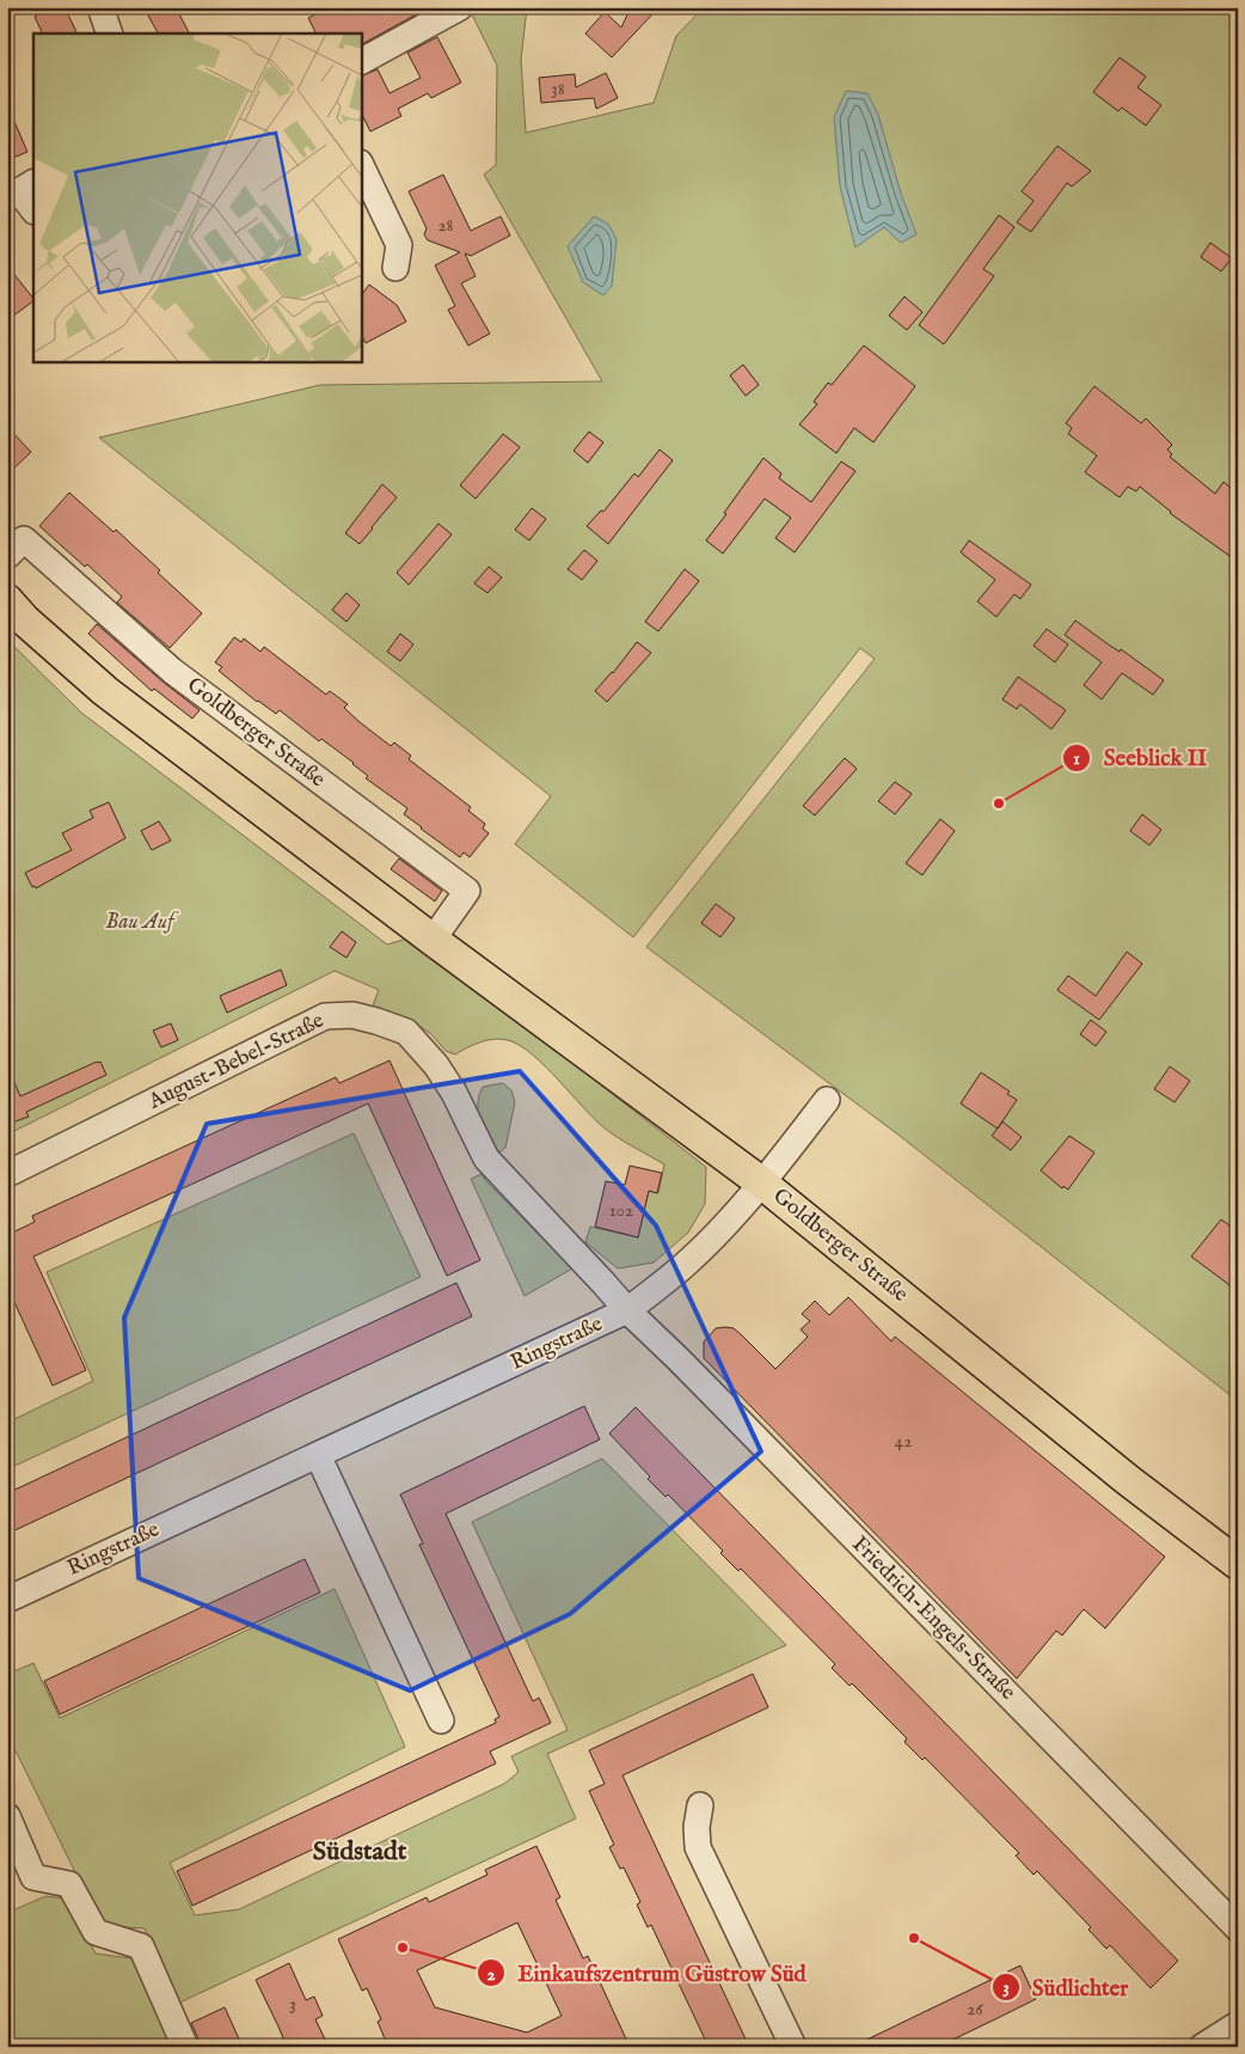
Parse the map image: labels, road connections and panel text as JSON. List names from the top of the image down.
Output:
{
  "streets": {
    "main road": ["Goldberger Straße"],
    "street": ["August-Bebel-Straße", "Ringstraße", "Friedrich-Engels-Straße"]
  },
  "crossings": [
    ["Goldberger Straße", "Ringstraße"],
    ["August-Bebel-Straße", "Ringstraße"],
    ["August-Bebel-Straße", "Friedrich-Engels-Straße"],
    ["Ringstraße", "Friedrich-Engels-Straße"]
  ],
  "districts": ["Südstadt"],
  "parks": ["Bau Auf"],
  "places": ["Seeblick II", "Südlichter", "Einkaufszentrum Güstrow Süd"],
  "house_numbers": [
    "38",
    "28",
    "102",
    "42",
    "3",
    "26"
  ]
}
